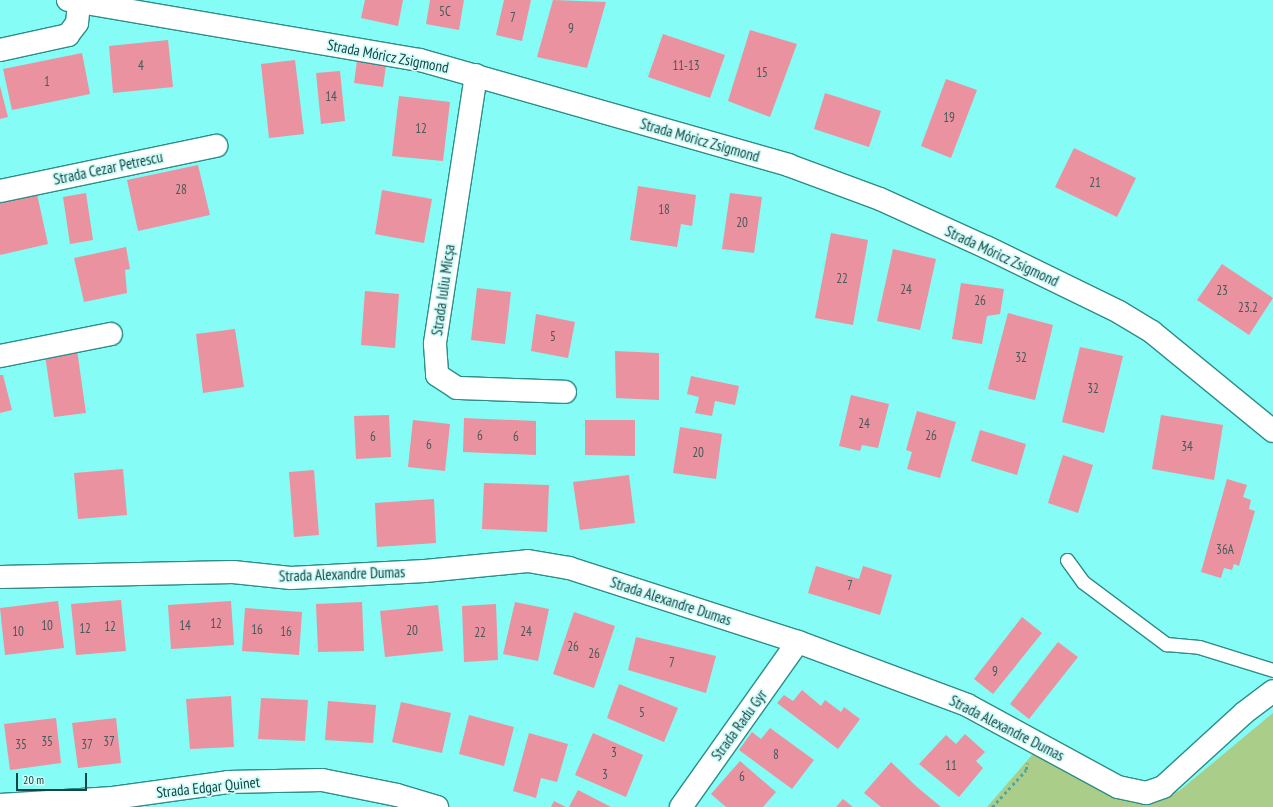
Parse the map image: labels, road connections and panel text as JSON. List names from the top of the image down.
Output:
{
  "streets": {
    "street": [
      "Strada Móricz Zsigmond",
      "Strada Cezar Petrescu",
      "Strada Iuliu Micșa",
      "Strada Alexandre Dumas",
      "Strada Radu Gyr",
      "Strada Edgar Quinet"
    ]
  },
  "crossings": [
    ["Strada Móricz Zsigmond", "Strada Iuliu Micșa"],
    ["Strada Alexandre Dumas", "Strada Radu Gyr"]
  ],
  "house_numbers": [
    "5C",
    "7",
    "9",
    "4",
    "11-13",
    "15",
    "1",
    "14",
    "19",
    "12",
    "21",
    "28",
    "18",
    "20",
    "22",
    "24",
    "23",
    "26",
    "23.2",
    "5",
    "32",
    "32",
    "24",
    "6",
    "26",
    "6",
    "6",
    "6",
    "34",
    "20",
    "36A",
    "7",
    "12",
    "10",
    "14",
    "12",
    "12",
    "16",
    "20",
    "10",
    "16",
    "24",
    "22",
    "26",
    "26",
    "7",
    "9",
    "5",
    "35",
    "37",
    "35",
    "37",
    "3",
    "8",
    "11",
    "3",
    "6"
  ],
  "scale_bar": "20 m"
}
